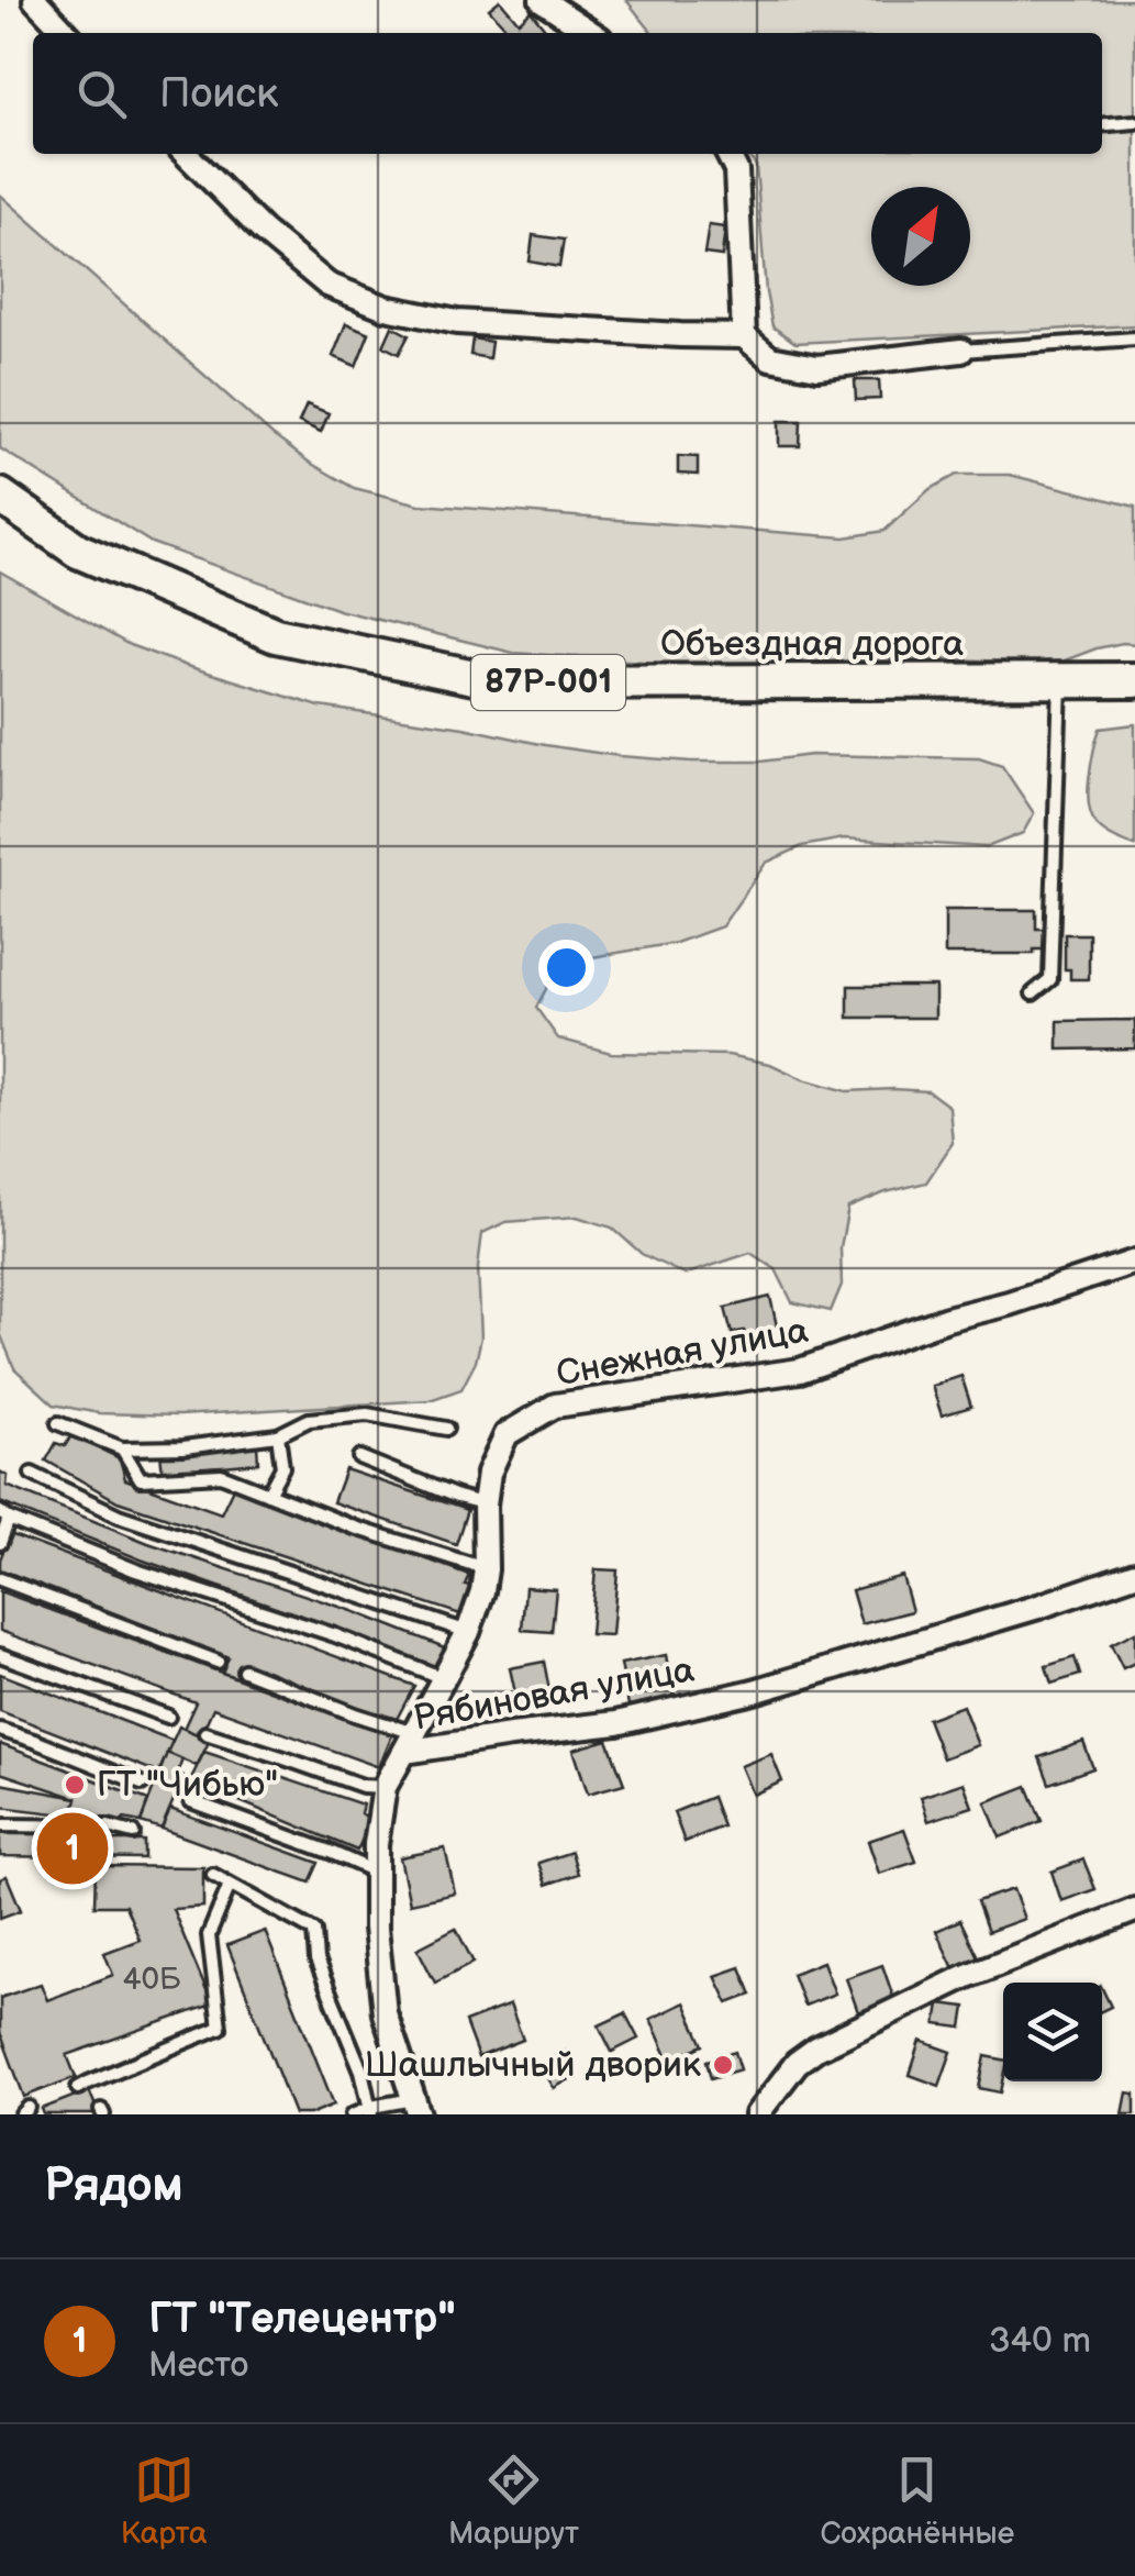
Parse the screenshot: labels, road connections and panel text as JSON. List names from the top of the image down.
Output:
{
  "streets": {
    "main road": ["Объездная дорога", "87Р-001"],
    "street": ["Снежная улица", "Рябиновая улица"]
  },
  "crossings": [
    ["Снежная улица", "Рябиновая улица"]
  ],
  "places": ["ГТ \"Чибью\"", "Шашлычный дворик"],
  "house_numbers": ["40Б"],
  "north": "top right",
  "page": {
    "search": "Поиск",
    "pins": "1",
    "heading": "Рядом",
    "list": [
      {
        "mark": "1",
        "name": "ГТ \"Телецентр\"",
        "note": "Место",
        "value": "340 m"
      }
    ],
    "nav": ["Карта", "Маршрут", "Сохранённые"]
  }
}
